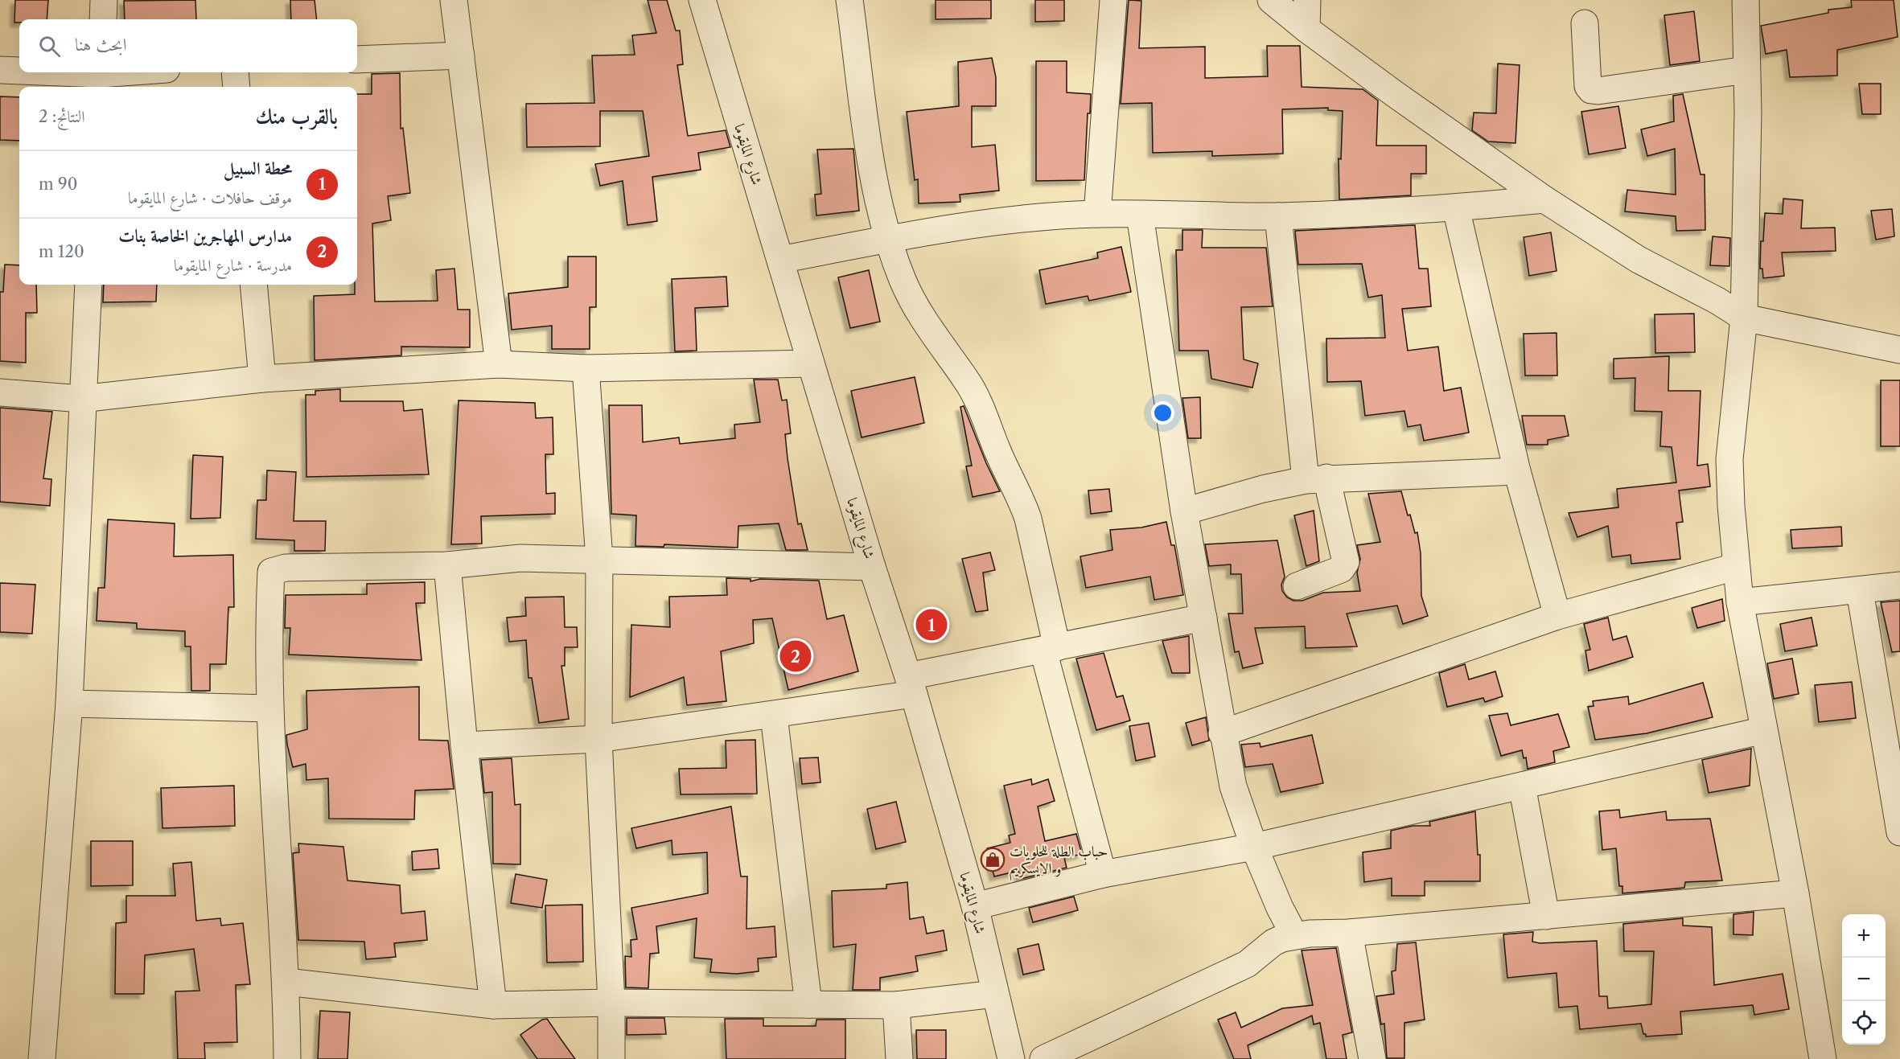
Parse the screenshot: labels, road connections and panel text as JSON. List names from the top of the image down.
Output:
{
  "streets": {
    "street": ["شارع المايقوما"]
  },
  "places": {
    "shop": ["حباب الطلة للحلويات و الايسكريم"]
  },
  "page": {
    "search": "ابحث هنا",
    "heading": ["بالقرب منك", "النتائج: 2"],
    "list": [
      {
        "mark": "1",
        "name": "محطة السبيل",
        "note": "موقف حافلات · شارع المايقوما",
        "value": "90 m"
      },
      {
        "mark": "2",
        "name": "مدارس المهاجرين الخاصة بنات",
        "note": "مدرسة · شارع المايقوما",
        "value": "120 m"
      }
    ],
    "pins": ["1", "2"],
    "map_buttons": ["+", "−"]
  }
}
